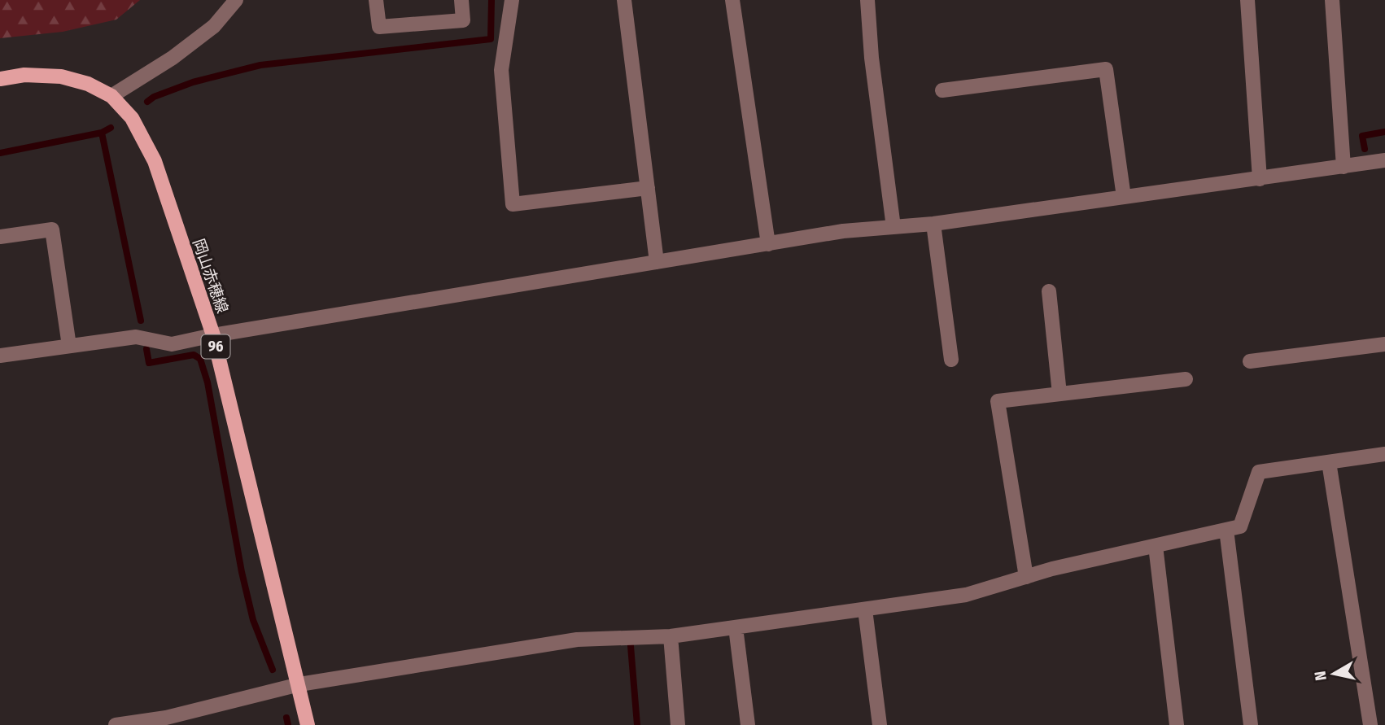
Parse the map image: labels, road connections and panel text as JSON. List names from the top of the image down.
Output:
{
  "streets": {
    "main road": ["岡山赤穂線", "96"]
  },
  "north": "left"
}
